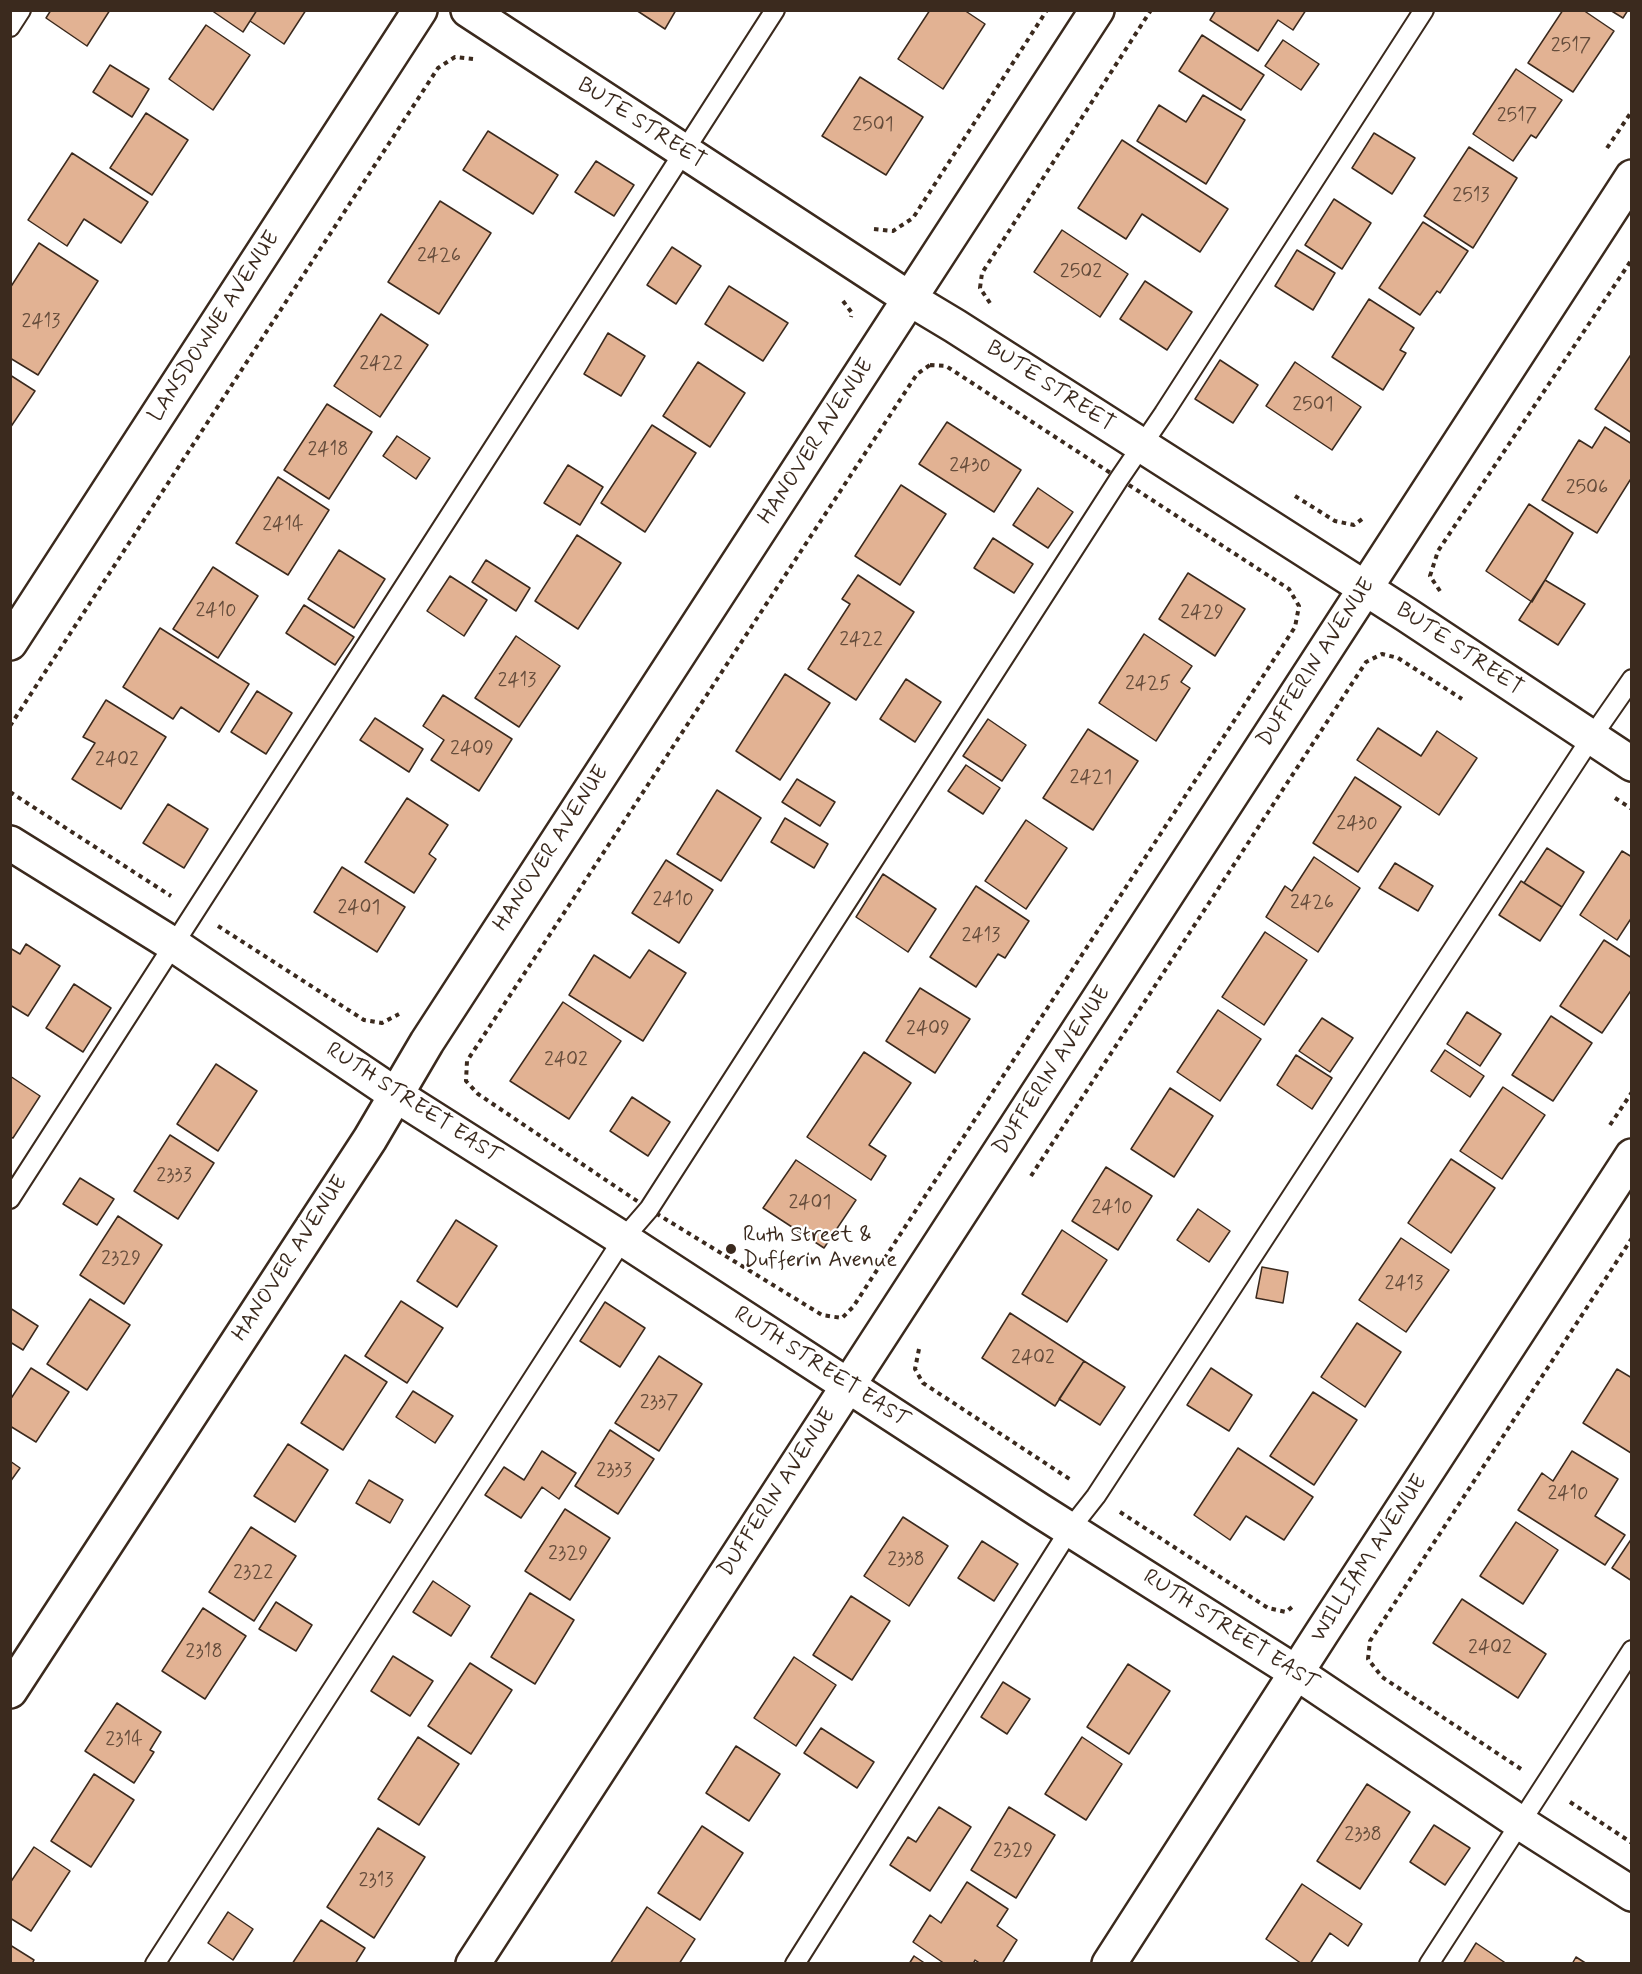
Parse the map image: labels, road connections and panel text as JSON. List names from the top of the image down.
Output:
{
  "streets": {
    "street": [
      "BUTE STREET",
      "LANSDOWNE AVENUE",
      "HANOVER AVENUE",
      "DUFFERIN AVENUE",
      "RUTH STREET EAST",
      "WILLIAM AVENUE"
    ]
  },
  "crossings": [
    ["BUTE STREET", "HANOVER AVENUE"],
    ["BUTE STREET", "DUFFERIN AVENUE"],
    ["HANOVER AVENUE", "RUTH STREET EAST"],
    ["DUFFERIN AVENUE", "RUTH STREET EAST"],
    ["RUTH STREET EAST", "WILLIAM AVENUE"]
  ],
  "places": ["Ruth Street & Dufferin Avenue"],
  "house_numbers": [
    "2517",
    "2517",
    "2501",
    "2513",
    "2426",
    "2502",
    "2413",
    "2422",
    "2501",
    "2418",
    "2430",
    "2506",
    "2414",
    "2410",
    "2429",
    "2422",
    "2413",
    "2425",
    "2409",
    "2402",
    "2421",
    "2430",
    "2410",
    "2426",
    "2401",
    "2413",
    "2409",
    "2402",
    "2333",
    "2401",
    "2410",
    "2329",
    "2413",
    "2402",
    "2337",
    "2333",
    "2410",
    "2329",
    "2338",
    "2322",
    "2402",
    "2318",
    "2314",
    "2338",
    "2329",
    "2313"
  ]
}
